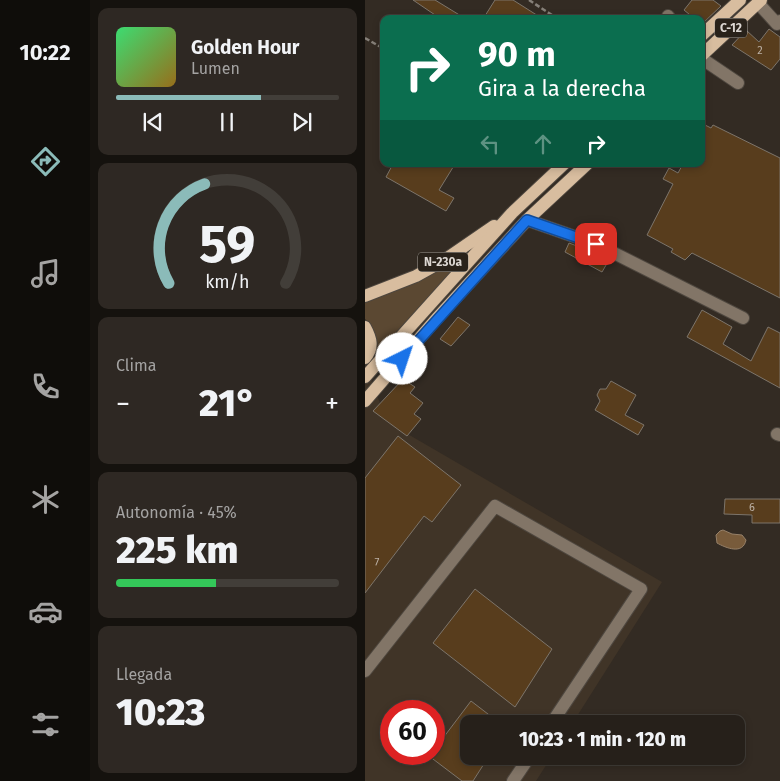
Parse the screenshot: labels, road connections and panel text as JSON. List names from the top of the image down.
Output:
{
  "streets": {
    "main road": ["C-12", "N-230a"]
  },
  "house_numbers": ["2", "6", "7"],
  "page": {
    "tabs": "10:22",
    "turn": ["90 m", "Gira a la derecha"],
    "song": ["Golden Hour", "Lumen"],
    "tile": [
      "Clima",
      ["Autonomía · 45%", "225 km"],
      ["Llegada", "10:23"]
    ],
    "heat": ["−", "21°", "+"],
    "limit": "60",
    "trip": "10:23 · 1 min · 120 m",
    "gauge": ["59", "km/h"]
  }
}
